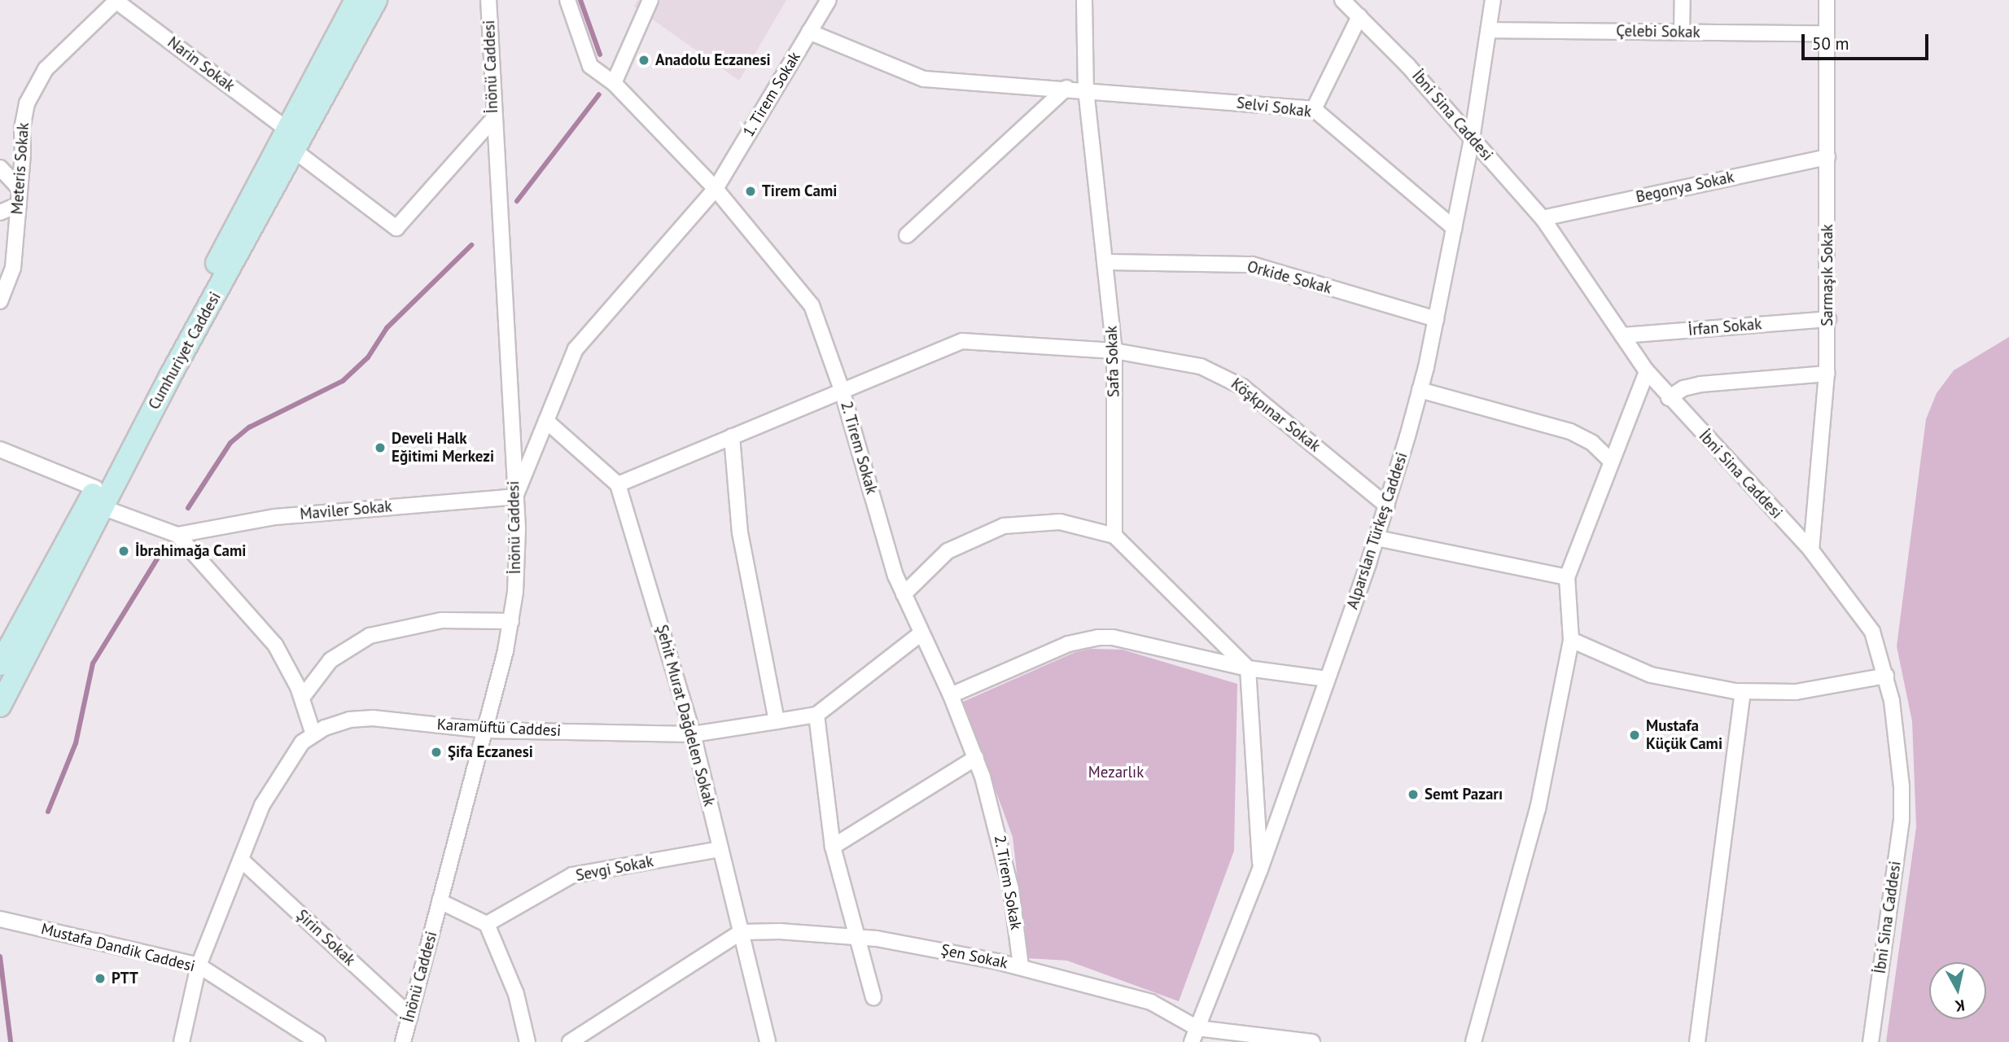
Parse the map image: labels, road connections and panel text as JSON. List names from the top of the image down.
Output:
{
  "streets": {
    "main road": ["Cumhuriyet Caddesi"],
    "street": [
      "Çelebi Sokak",
      "Narin Sokak",
      "İnönü Caddesi",
      "1. Tirem Sokak",
      "Selvi Sokak",
      "İbni Sina Caddesi",
      "Meteris Sokak",
      "Begonya Sokak",
      "Sarmaşık Sokak",
      "Orkide Sokak",
      "İrfan Sokak",
      "Safa Sokak",
      "Köşkpınar Sokak",
      "2. Tirem Sokak",
      "Maviler Sokak",
      "Alparslan Türkeş Caddesi",
      "Şehit Murat Dağdelen Sokak",
      "Karamüftü Caddesi",
      "Sevgi Sokak",
      "Şirin Sokak",
      "Mustafa Dandik Caddesi",
      "Şen Sokak"
    ]
  },
  "crossings": [
    ["Çelebi Sokak", "Sarmaşık Sokak"],
    ["Çelebi Sokak", "Alparslan Türkeş Caddesi"],
    ["Narin Sokak", "Meteris Sokak"],
    ["Narin Sokak", "Cumhuriyet Caddesi"],
    ["İnönü Caddesi", "1. Tirem Sokak"],
    ["İnönü Caddesi", "Maviler Sokak"],
    ["İnönü Caddesi", "Karamüftü Caddesi"],
    ["İnönü Caddesi", "Şirin Sokak"],
    ["1. Tirem Sokak", "Selvi Sokak"],
    ["1. Tirem Sokak", "2. Tirem Sokak"],
    ["1. Tirem Sokak", "Maviler Sokak"],
    ["Selvi Sokak", "Safa Sokak"],
    ["Selvi Sokak", "Alparslan Türkeş Caddesi"],
    ["İbni Sina Caddesi", "Begonya Sokak"],
    ["İbni Sina Caddesi", "Sarmaşık Sokak"],
    ["İbni Sina Caddesi", "İrfan Sokak"],
    ["İbni Sina Caddesi", "Alparslan Türkeş Caddesi"],
    ["Begonya Sokak", "Sarmaşık Sokak"],
    ["Sarmaşık Sokak", "İrfan Sokak"],
    ["Orkide Sokak", "Safa Sokak"],
    ["Orkide Sokak", "Alparslan Türkeş Caddesi"],
    ["Safa Sokak", "Köşkpınar Sokak"],
    ["Köşkpınar Sokak", "2. Tirem Sokak"],
    ["Köşkpınar Sokak", "Alparslan Türkeş Caddesi"],
    ["Köşkpınar Sokak", "Şehit Murat Dağdelen Sokak"],
    ["2. Tirem Sokak", "Karamüftü Caddesi"],
    ["2. Tirem Sokak", "Şen Sokak"],
    ["Alparslan Türkeş Caddesi", "Şen Sokak"],
    ["Şehit Murat Dağdelen Sokak", "Karamüftü Caddesi"],
    ["Şehit Murat Dağdelen Sokak", "Sevgi Sokak"],
    ["Şehit Murat Dağdelen Sokak", "Şen Sokak"],
    ["Karamüftü Caddesi", "Şirin Sokak"],
    ["Karamüftü Caddesi", "Mustafa Dandik Caddesi"]
  ],
  "parks": ["Mezarlık"],
  "places": [
    "Anadolu Eczanesi",
    "Tirem Cami",
    "Develi Halk Eğitimi Merkezi",
    "İbrahimağa Cami",
    "Mustafa Küçük Cami",
    "Şifa Eczanesi",
    "Semt Pazarı",
    "PTT"
  ],
  "scale_bar": "50 m",
  "north": "bottom"
}
